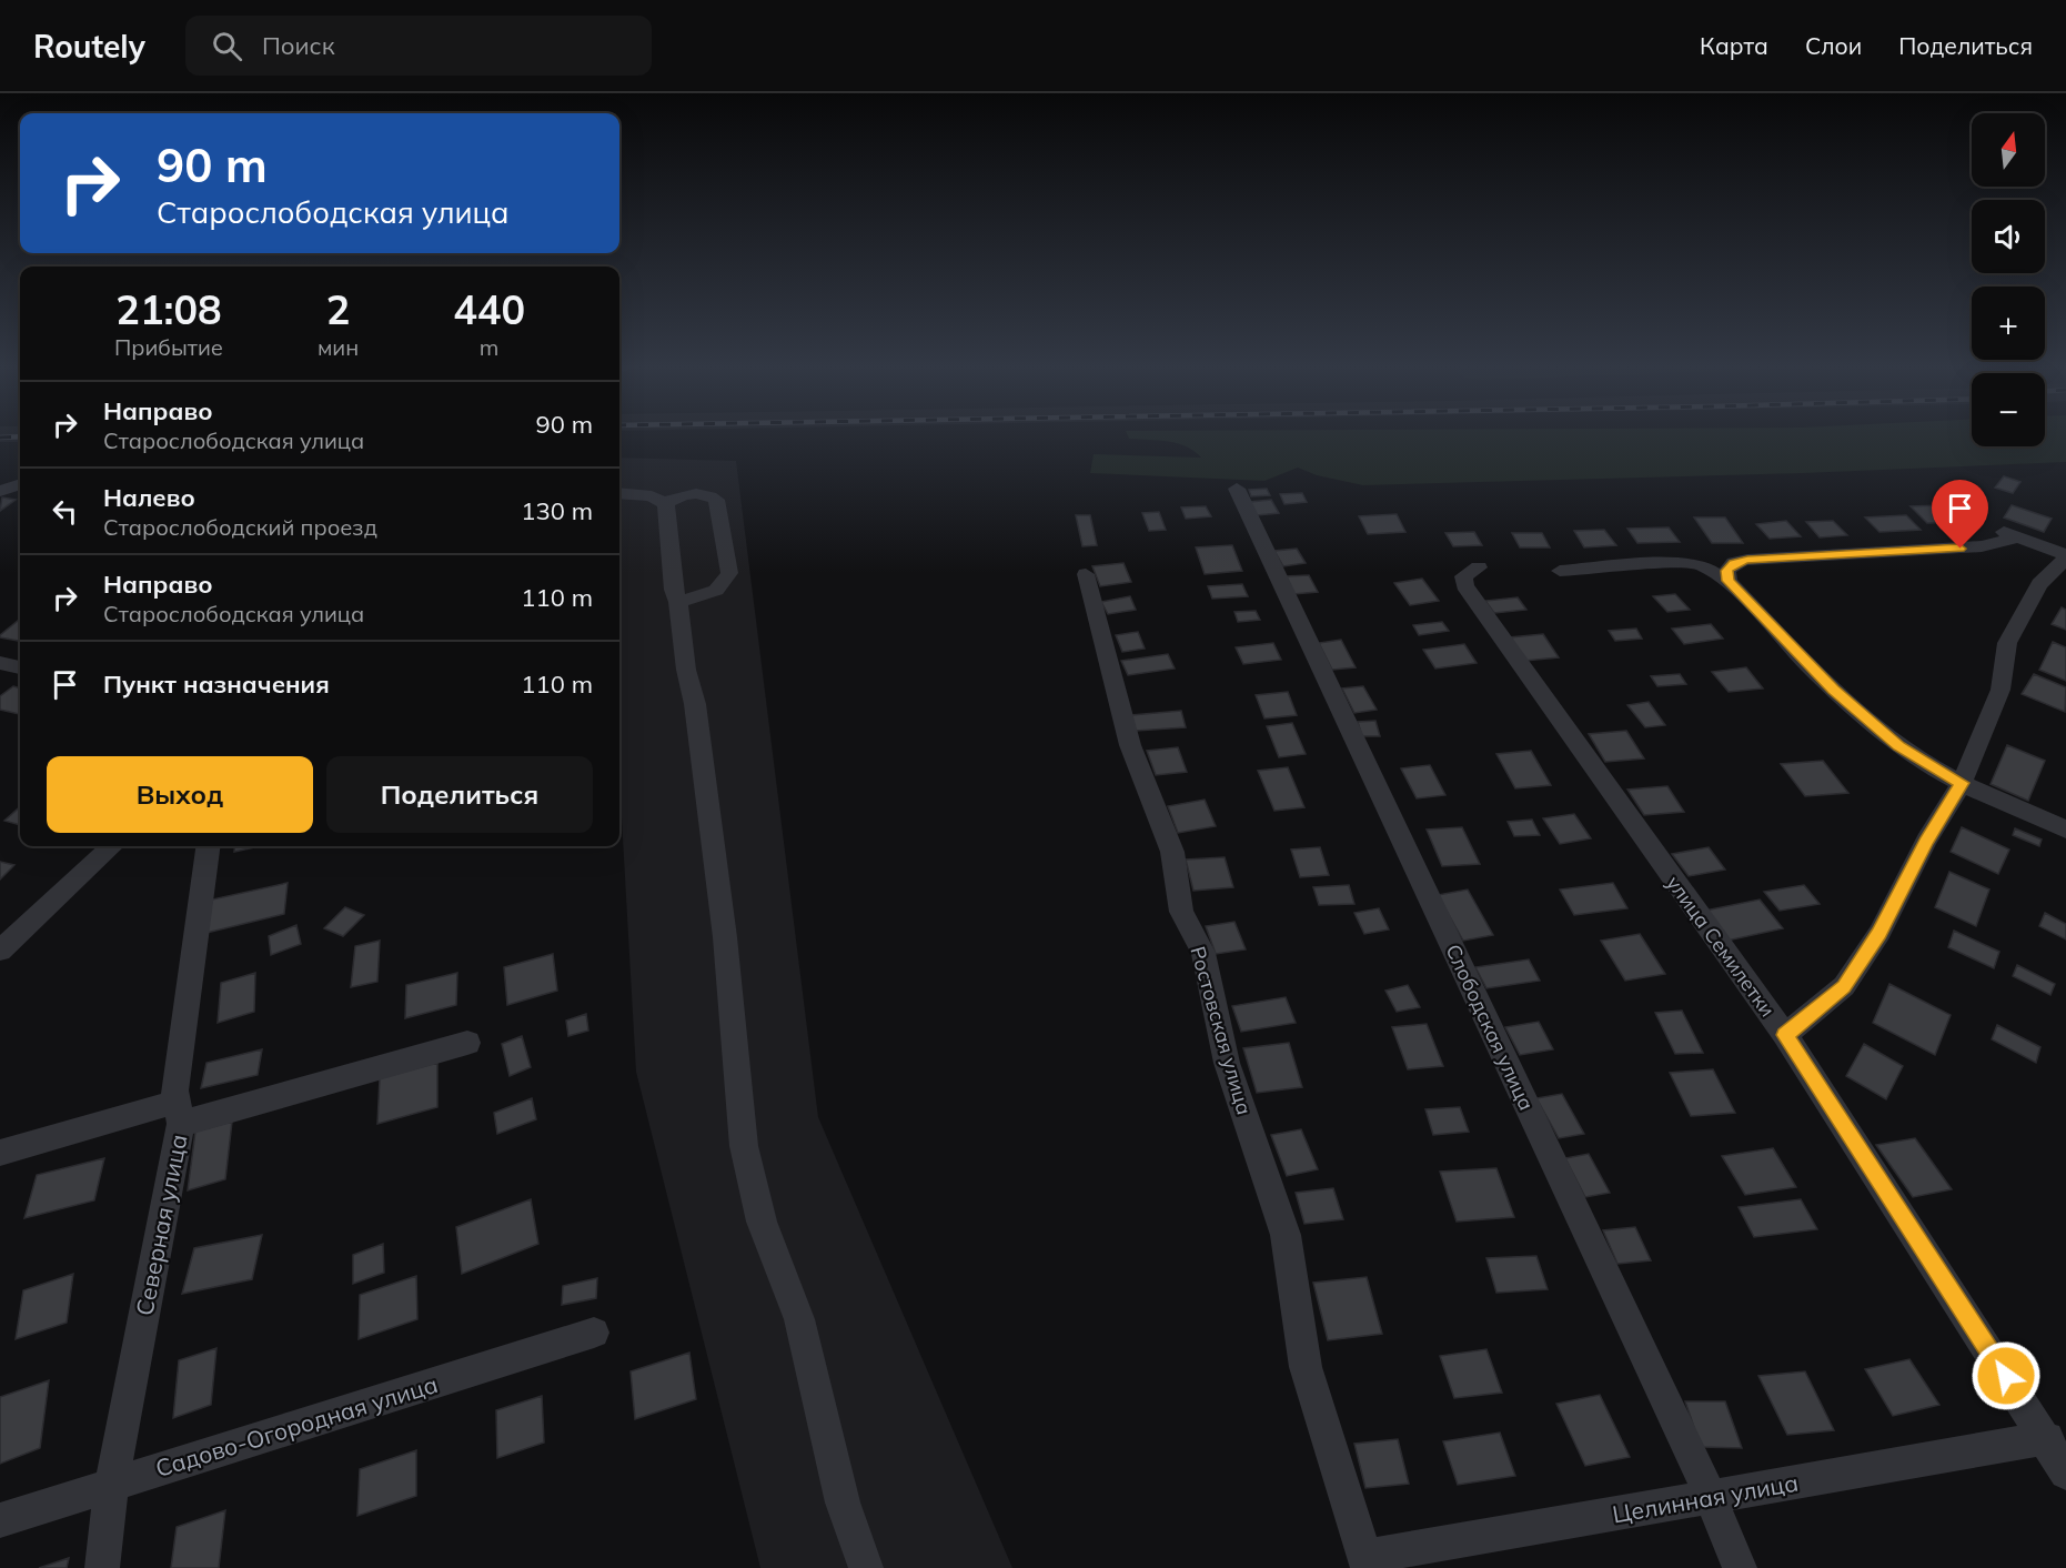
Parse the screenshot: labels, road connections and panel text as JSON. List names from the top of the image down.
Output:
{
  "streets": {
    "street": [
      "улица Семилетки",
      "Слободская улица",
      "Ростовская улица",
      "Северная улица",
      "Садово-Огородная улица",
      "Целинная улица"
    ]
  },
  "crossings": [
    ["улица Семилетки", "Целинная улица"],
    ["Слободская улица", "Целинная улица"],
    ["Ростовская улица", "Целинная улица"],
    ["Северная улица", "Садово-Огородная улица"]
  ],
  "north": "top",
  "page": {
    "header": "Routely",
    "search": "Поиск",
    "nav": ["Карта", "Слои", "Поделиться"],
    "map_buttons": ["+", "−"],
    "turn": ["90 m", "Старослободская улица"],
    "eta": [
      "21:08",
      "Прибытие",
      "2",
      "мин",
      "440",
      "m"
    ],
    "list": [
      {
        "name": "Направо",
        "note": "Старослободская улица",
        "value": "90 m"
      },
      {
        "name": "Налево",
        "note": "Старослободский проезд",
        "value": "130 m"
      },
      {
        "name": "Направо",
        "note": "Старослободская улица",
        "value": "110 m"
      },
      {
        "name": "Пункт назначения",
        "value": "110 m"
      }
    ],
    "buttons": ["Выход", "Поделиться"]
  }
}
